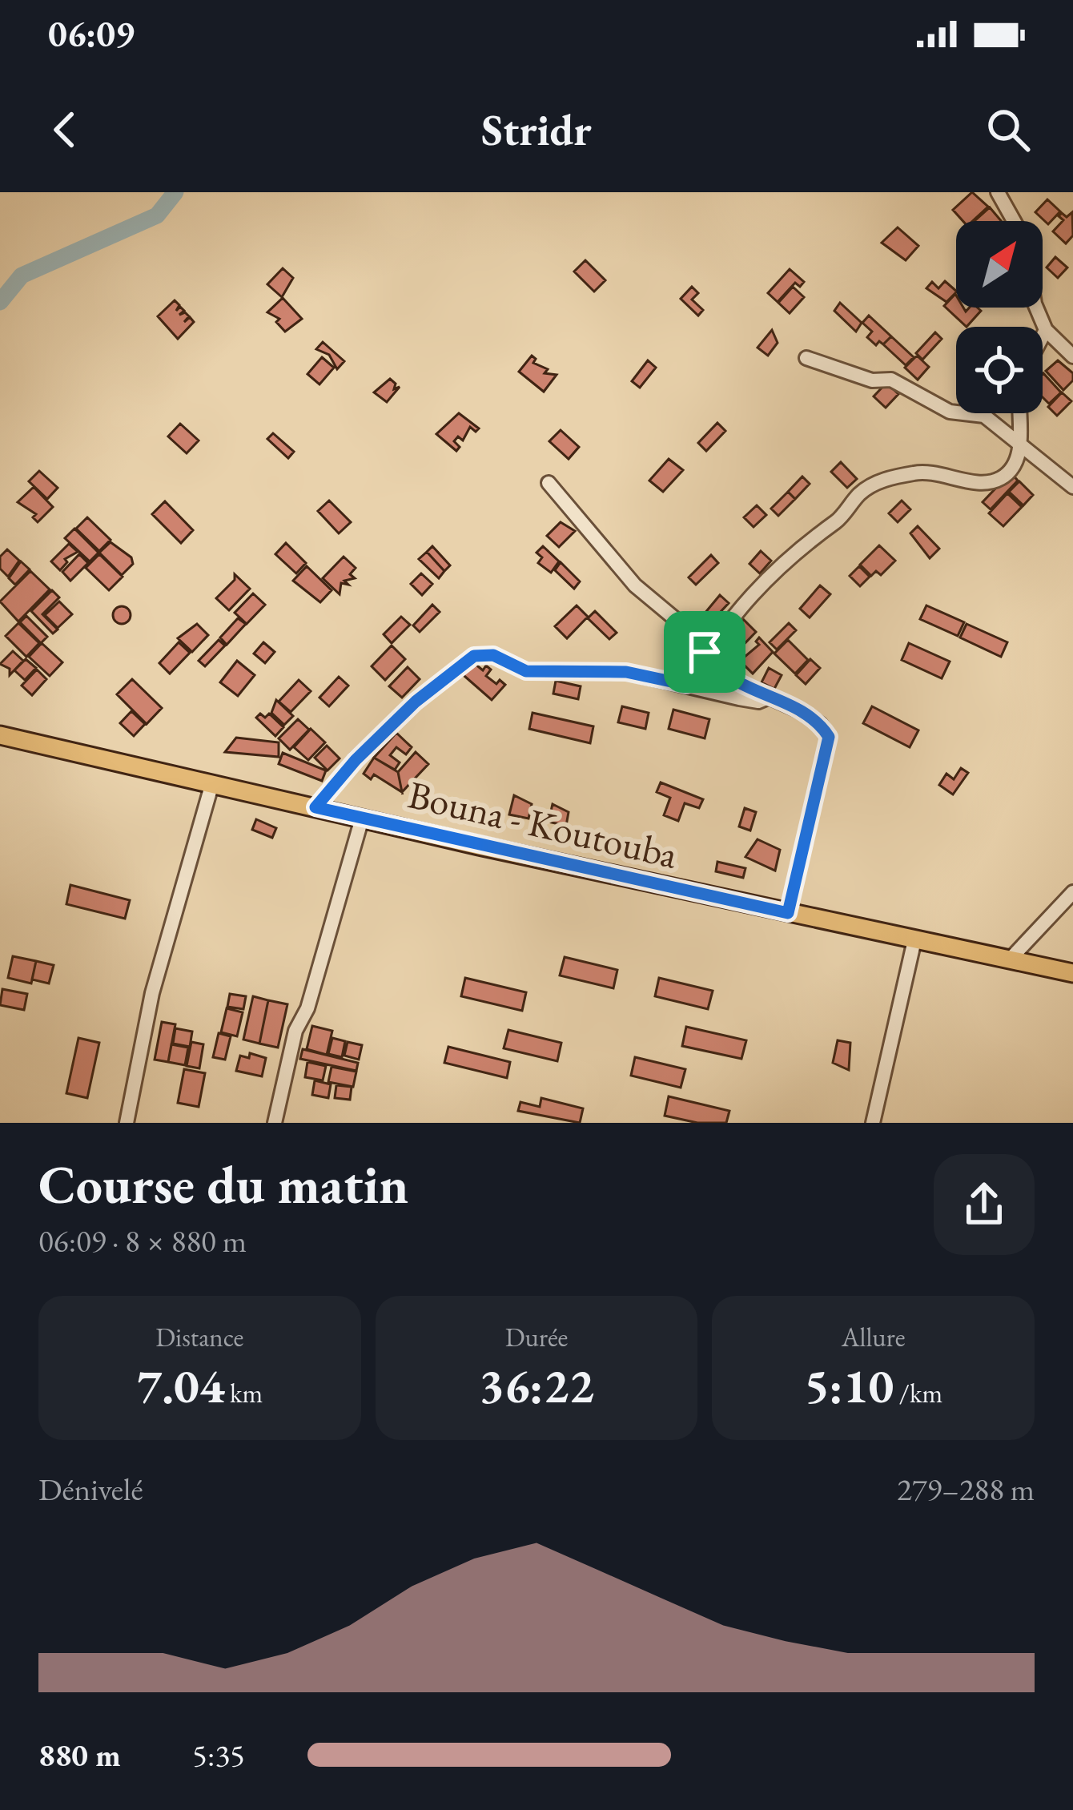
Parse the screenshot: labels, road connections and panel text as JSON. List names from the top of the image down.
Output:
{
  "streets": {
    "main road": ["Bouna - Koutouba"]
  },
  "north": "top right",
  "page": {
    "status": "06:09",
    "header": "Stridr",
    "heading": ["Course du matin", "06:09 · 8 × 880 m"],
    "stats": [
      ["Distance", "7.04 km"],
      ["Durée", "36:22"],
      ["Allure", "5:10 /km"]
    ],
    "chart": ["Dénivelé", "279–288 m"],
    "list": [
      {
        "name": "880 m",
        "note": "5:35"
      }
    ]
  }
}
